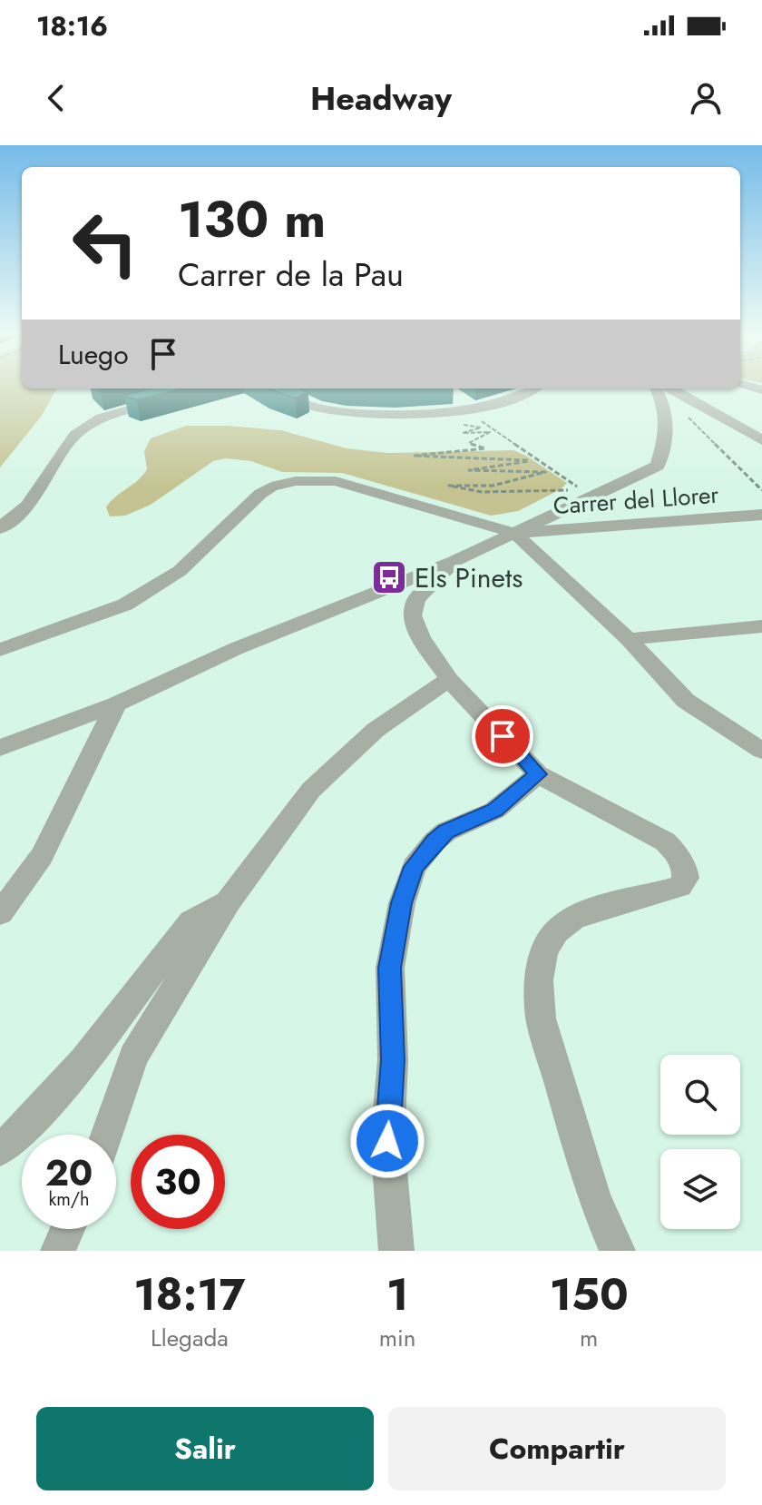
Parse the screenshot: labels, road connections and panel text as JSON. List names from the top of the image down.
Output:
{
  "streets": {
    "street": ["Carrer del Llorer"]
  },
  "places": {
    "bus stop": ["Els Pinets"]
  },
  "page": {
    "status": "18:16",
    "header": "Headway",
    "turn": ["130 m", "Carrer de la Pau"],
    "then": "Luego",
    "speed": "20 km/h",
    "limit": "30",
    "eta": [
      "18:17",
      "Llegada",
      "1",
      "min",
      "150",
      "m"
    ],
    "buttons": ["Salir", "Compartir"]
  }
}
